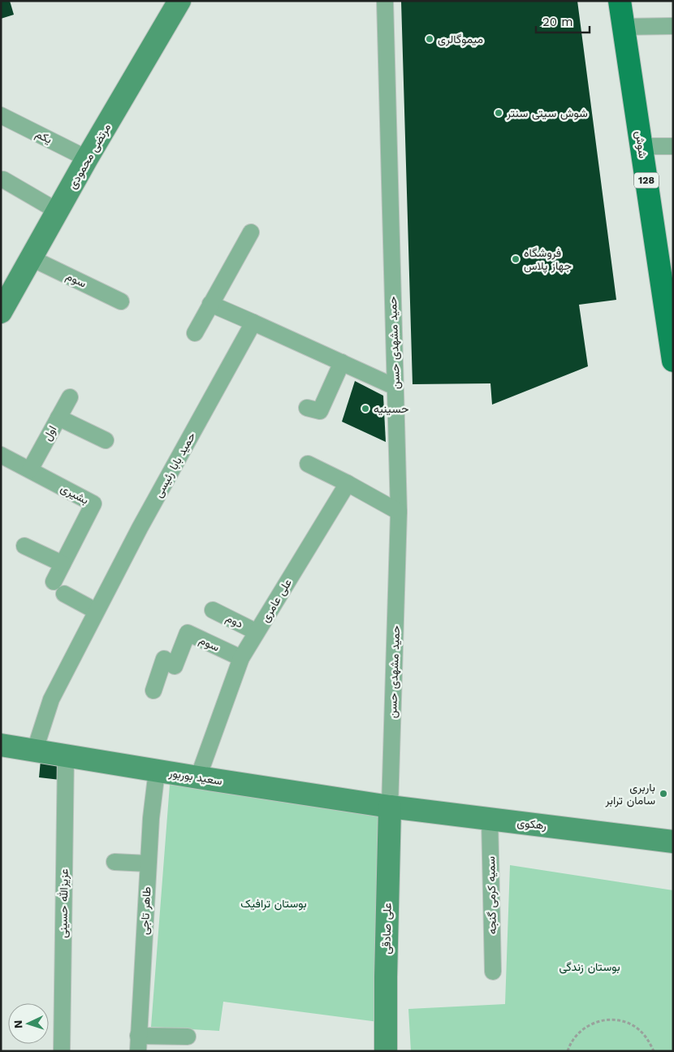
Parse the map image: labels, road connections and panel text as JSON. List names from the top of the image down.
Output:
{
  "streets": {
    "main road": ["شوش", "128"],
    "street": [
      "یکم",
      "مرتضی محمودی",
      "سوم",
      "حمید مشهدی حسن",
      "اول",
      "حمید بابا رئیسی",
      "بشیری",
      "علی عامری",
      "دوم",
      "سعید بوربور",
      "رهکوی",
      "سمیه کرمی گنجه",
      "عزیزالله حسینی",
      "طاهر تاجی",
      "علی صادقی"
    ]
  },
  "crossings": [
    ["یکم", "مرتضی محمودی"],
    ["مرتضی محمودی", "سوم"],
    ["سوم", "علی عامری"],
    ["حمید مشهدی حسن", "سعید بوربور"],
    ["حمید مشهدی حسن", "رهکوی"],
    ["حمید مشهدی حسن", "علی صادقی"],
    ["اول", "بشیری"],
    ["حمید بابا رئیسی", "سعید بوربور"],
    ["علی عامری", "دوم"],
    ["علی عامری", "سعید بوربور"],
    ["سعید بوربور", "رهکوی"],
    ["سعید بوربور", "عزیزالله حسینی"],
    ["سعید بوربور", "طاهر تاجی"],
    ["سعید بوربور", "علی صادقی"],
    ["رهکوی", "سمیه کرمی گنجه"],
    ["رهکوی", "علی صادقی"]
  ],
  "parks": ["بوستان ترافیک", "بوستان زندگی"],
  "places": [
    "میموگالری",
    "شوش سیتی سنتر",
    "فروشگاه جهاز پلاس",
    "حسینیه",
    "باربری سامان ترابر"
  ],
  "scale_bar": "20 m",
  "north": "left"
}
